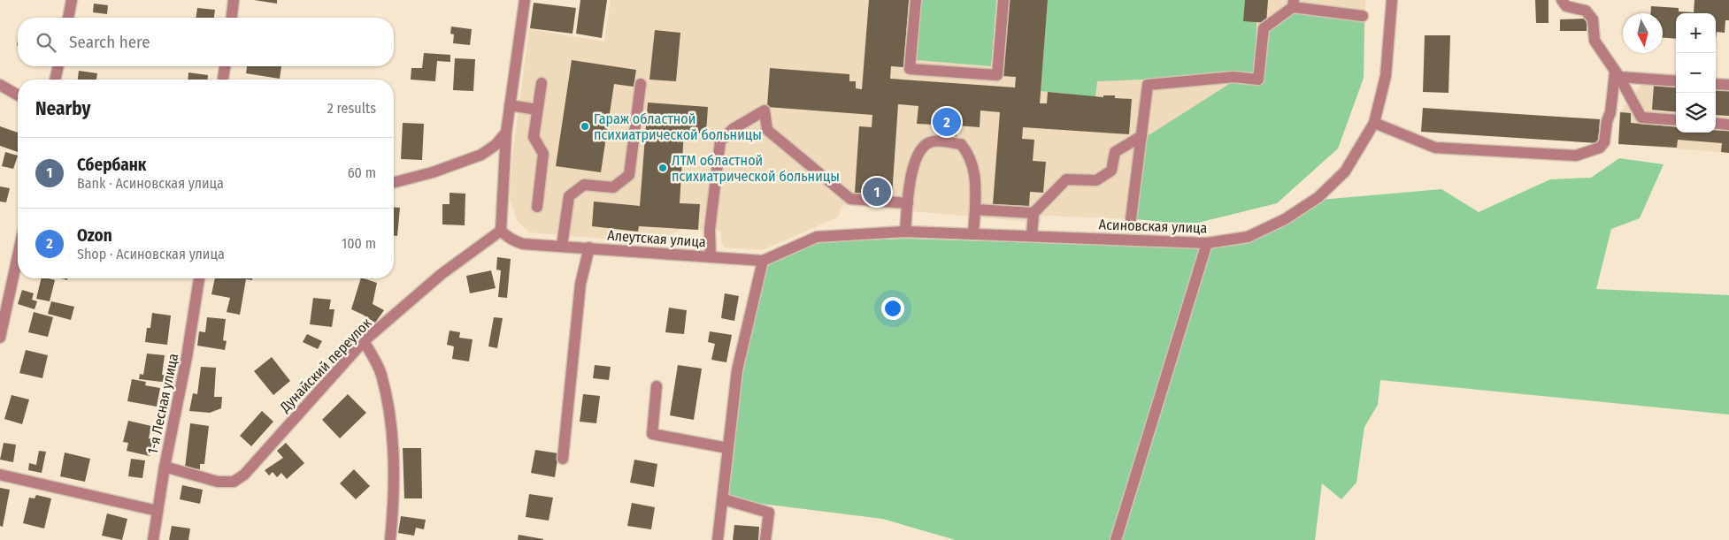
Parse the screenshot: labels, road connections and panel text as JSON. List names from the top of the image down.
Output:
{
  "streets": {
    "street": [
      "Асиновская улица",
      "Алеутская улица",
      "Дунайский переулок",
      "1-я Лесная улица"
    ]
  },
  "crossings": [
    ["Асиновская улица", "Алеутская улица"],
    ["Алеутская улица", "Дунайский переулок"],
    ["Дунайский переулок", "1-я Лесная улица"]
  ],
  "places": ["Гараж областной психиатрической больницы", "ЛТМ областной психиатрической больницы"],
  "north": "bottom",
  "page": {
    "map_buttons": ["+", "−"],
    "search": "Search here",
    "heading": ["Nearby", "2 results"],
    "pins": ["2", "1"],
    "list": [
      {
        "mark": "1",
        "name": "Сбербанк",
        "note": "Bank · Асиновская улица",
        "value": "60 m"
      },
      {
        "mark": "2",
        "name": "Ozon",
        "note": "Shop · Асиновская улица",
        "value": "100 m"
      }
    ]
  }
}
